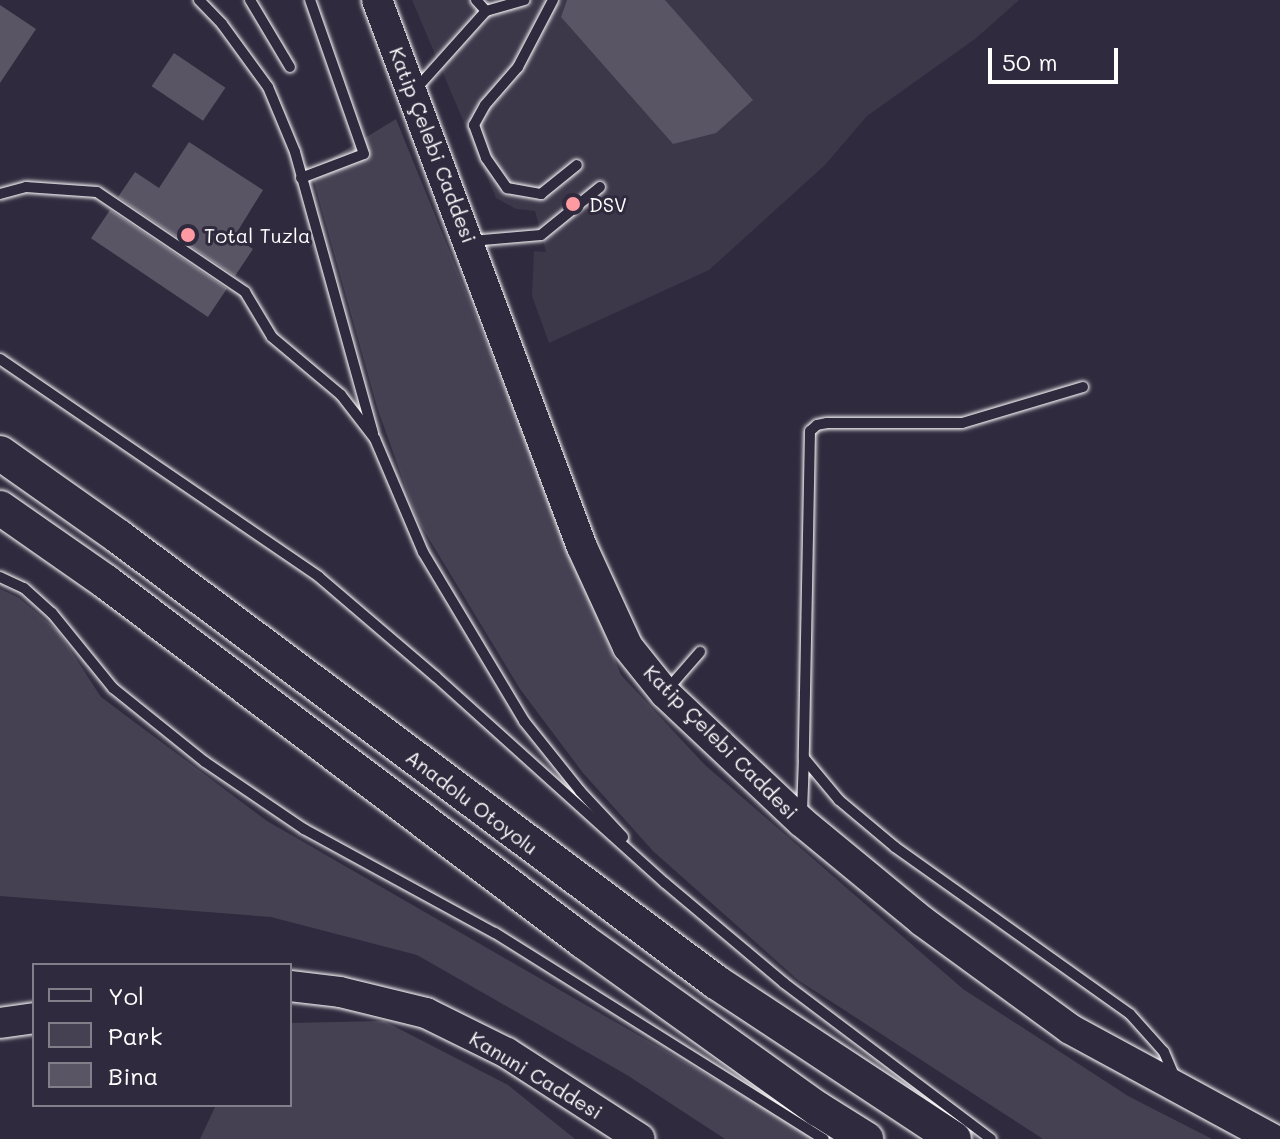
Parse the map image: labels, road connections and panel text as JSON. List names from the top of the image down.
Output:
{
  "streets": {
    "highway": ["Anadolu Otoyolu"],
    "main road": ["Katip Çelebi Caddesi", "Kanuni Caddesi"]
  },
  "places": ["DSV", "Total Tuzla"],
  "legend": ["Yol", "Park", "Bina"],
  "scale_bar": "50 m"
}
